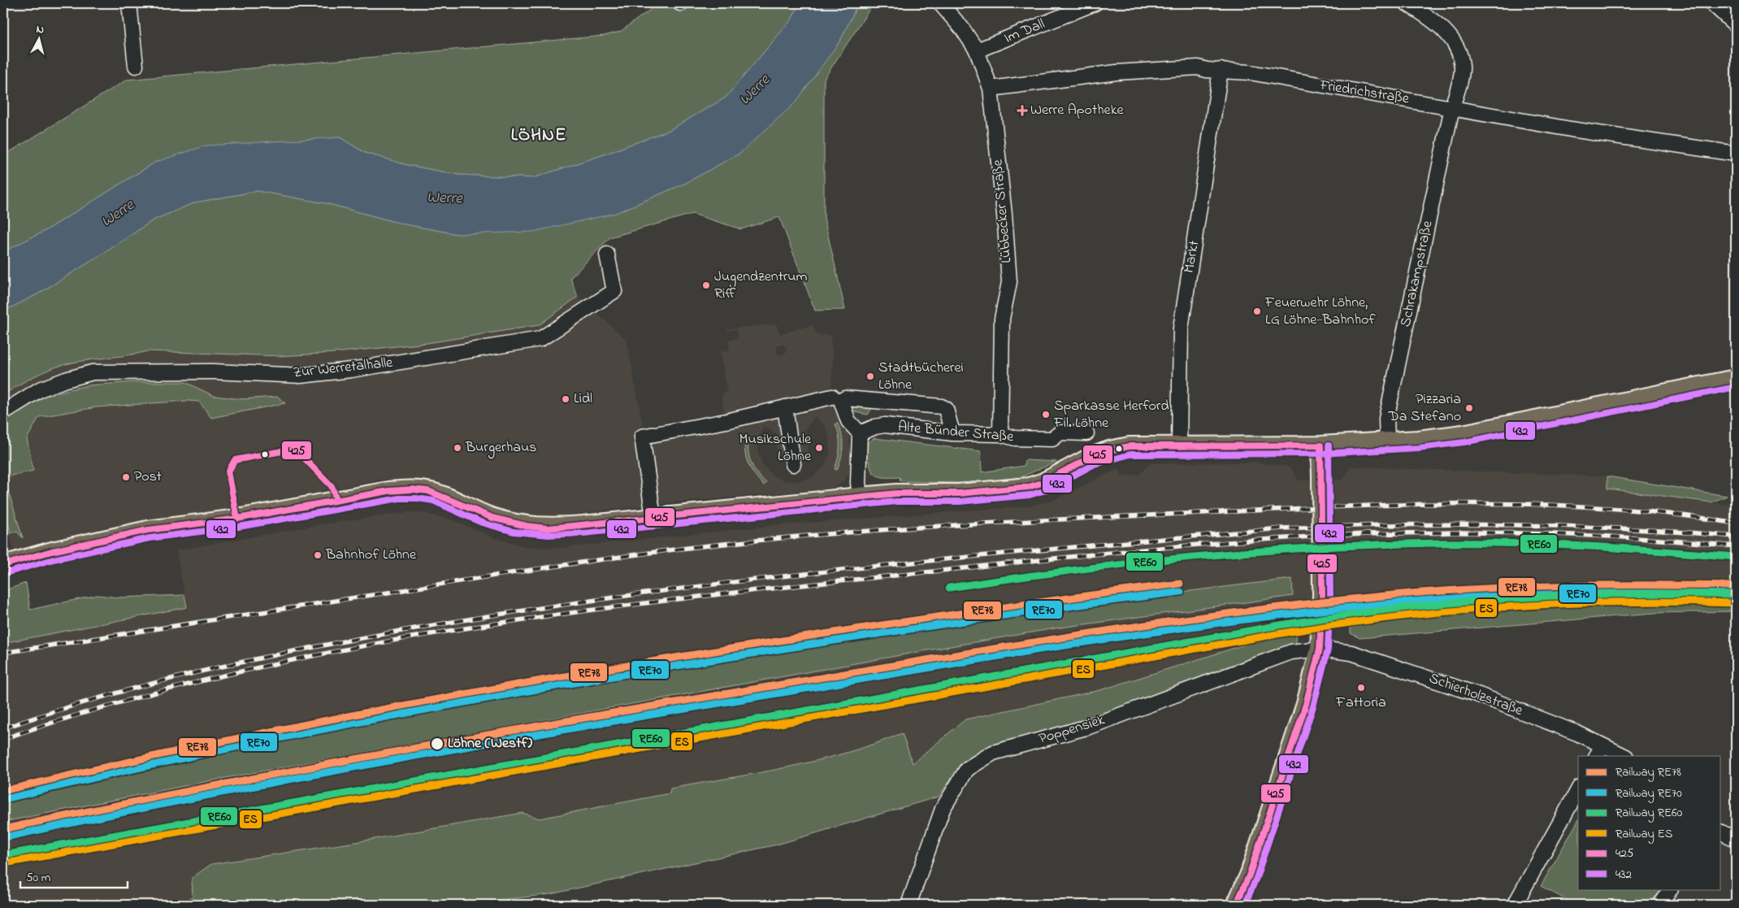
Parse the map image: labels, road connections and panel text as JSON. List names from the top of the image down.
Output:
{
  "streets": {
    "street": [
      "Im Dall",
      "Friedrichstraße",
      "Lübbecker Straße",
      "Markt",
      "Schrakampstraße",
      "Zur Werretalhalle",
      "Alte Bünder Straße",
      "Schierholzstraße",
      "Poppensiek"
    ]
  },
  "crossings": [
    ["Im Dall", "Lübbecker Straße"],
    ["Friedrichstraße", "Lübbecker Straße"],
    ["Friedrichstraße", "Markt"],
    ["Friedrichstraße", "Schrakampstraße"],
    ["Lübbecker Straße", "Alte Bünder Straße"],
    ["Schierholzstraße", "Poppensiek"]
  ],
  "districts": ["LÖHNE"],
  "water": ["Werre"],
  "places": {
    "health": ["Werre Apotheke"],
    "other": [
      "Jugendzentrum Riff",
      "Feuerwehr Löhne, LG Löhne-Bahnhof",
      "Stadtbücherei Löhne",
      "Lidl",
      "Pizzaria Da Stefano",
      "Sparkasse Herford Fil. Löhne",
      "Burgerhaus",
      "Musikschule Löhne",
      "Post",
      "Bahnhof Löhne",
      "Fattoria",
      "Löhne (Westf)"
    ]
  },
  "lines": [
    "transit line 432",
    "transit line 425",
    "rail line RE60",
    "rail line RE78",
    "rail line RE70",
    "rail line ES"
  ],
  "legend": [
    "Railway RE78",
    "Railway RE70",
    "Railway RE60",
    "Railway ES",
    "425",
    "432"
  ],
  "scale_bar": "50 m",
  "north": "top"
}
